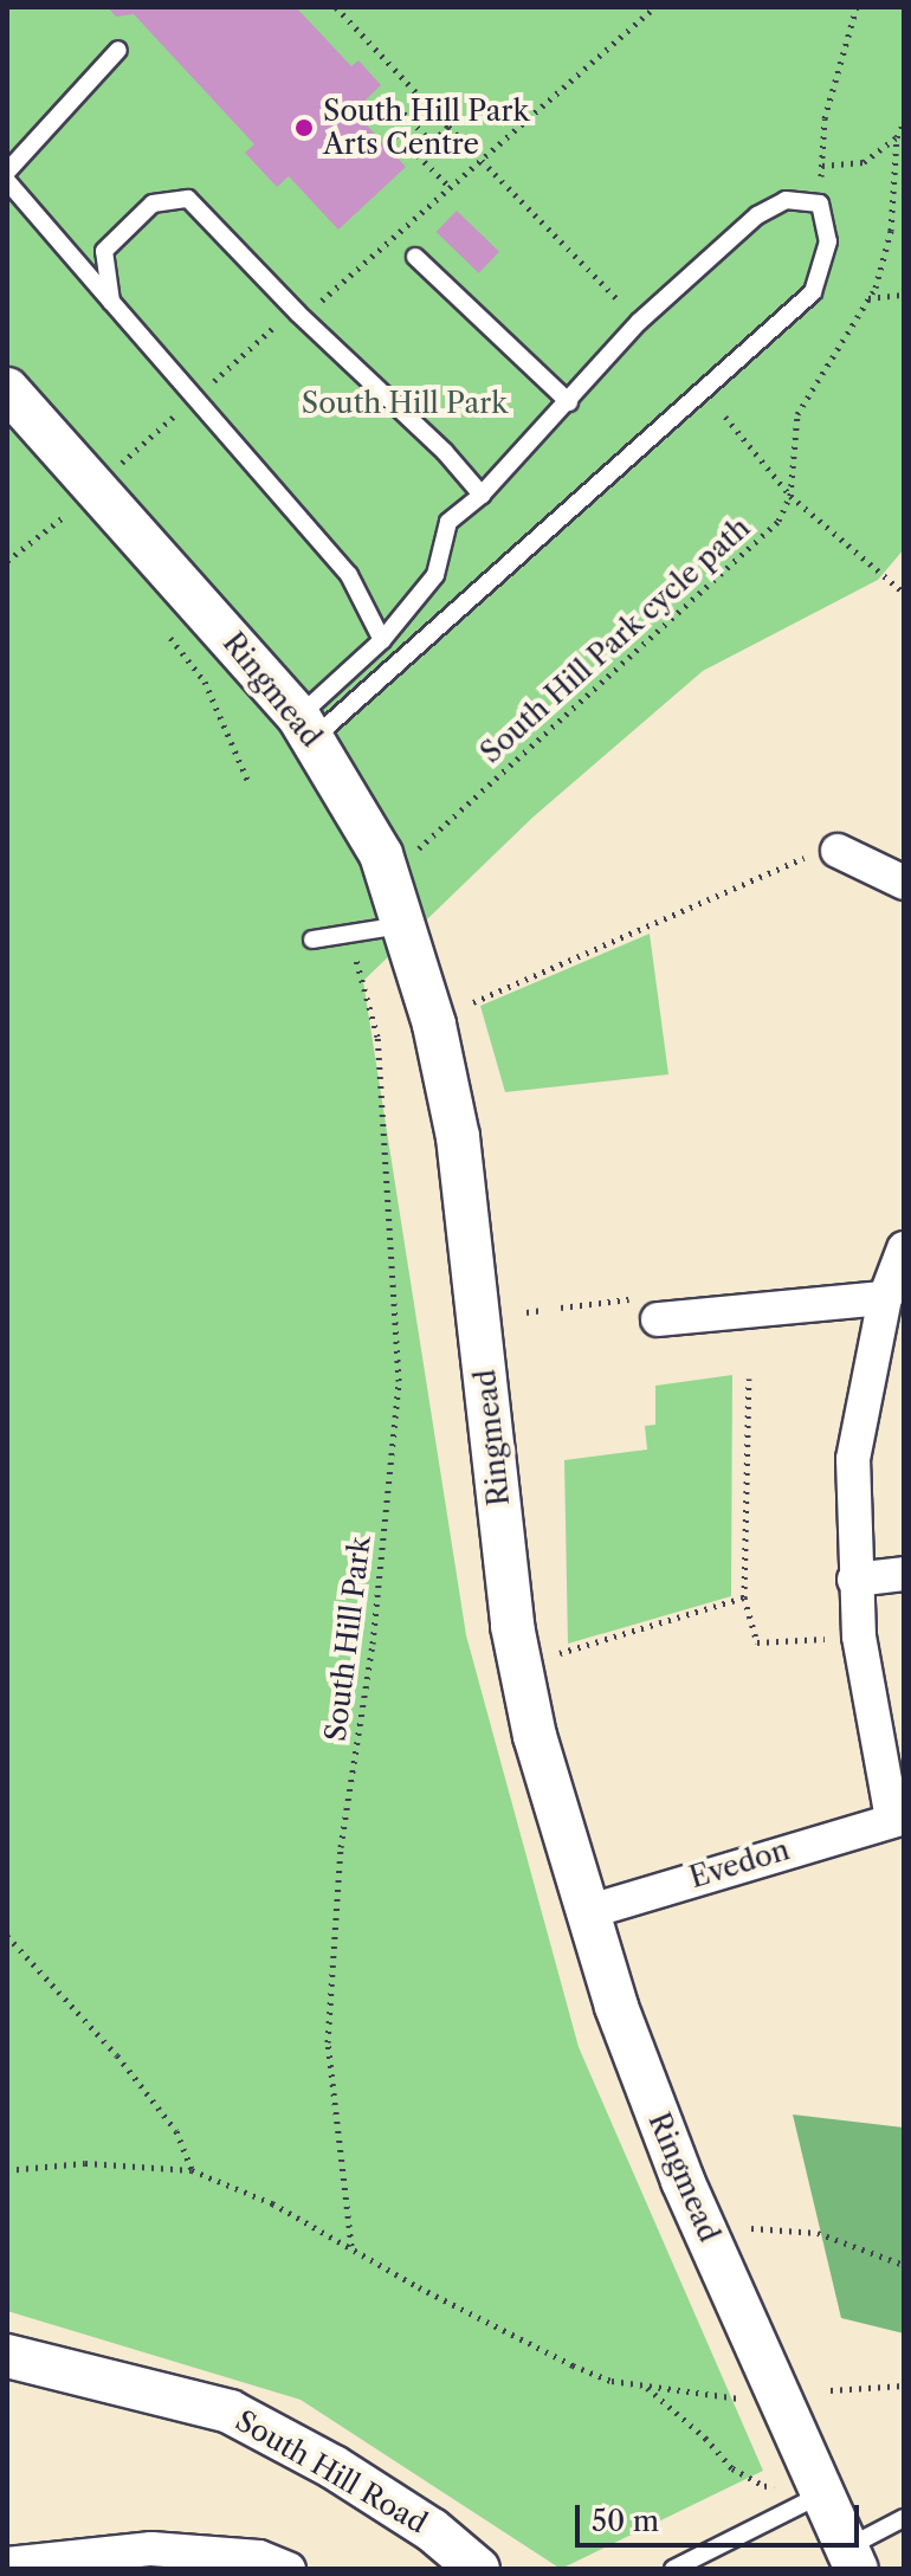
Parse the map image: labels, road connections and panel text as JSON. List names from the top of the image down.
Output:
{
  "streets": {
    "street": ["Ringmead", "Evedon", "South Hill Road"],
    "path": ["South Hill Park cycle path", "South Hill Park"]
  },
  "crossings": [
    ["Ringmead", "Evedon"]
  ],
  "parks": ["South Hill Park"],
  "places": ["South Hill Park Arts Centre"],
  "scale_bar": "50 m"
}
